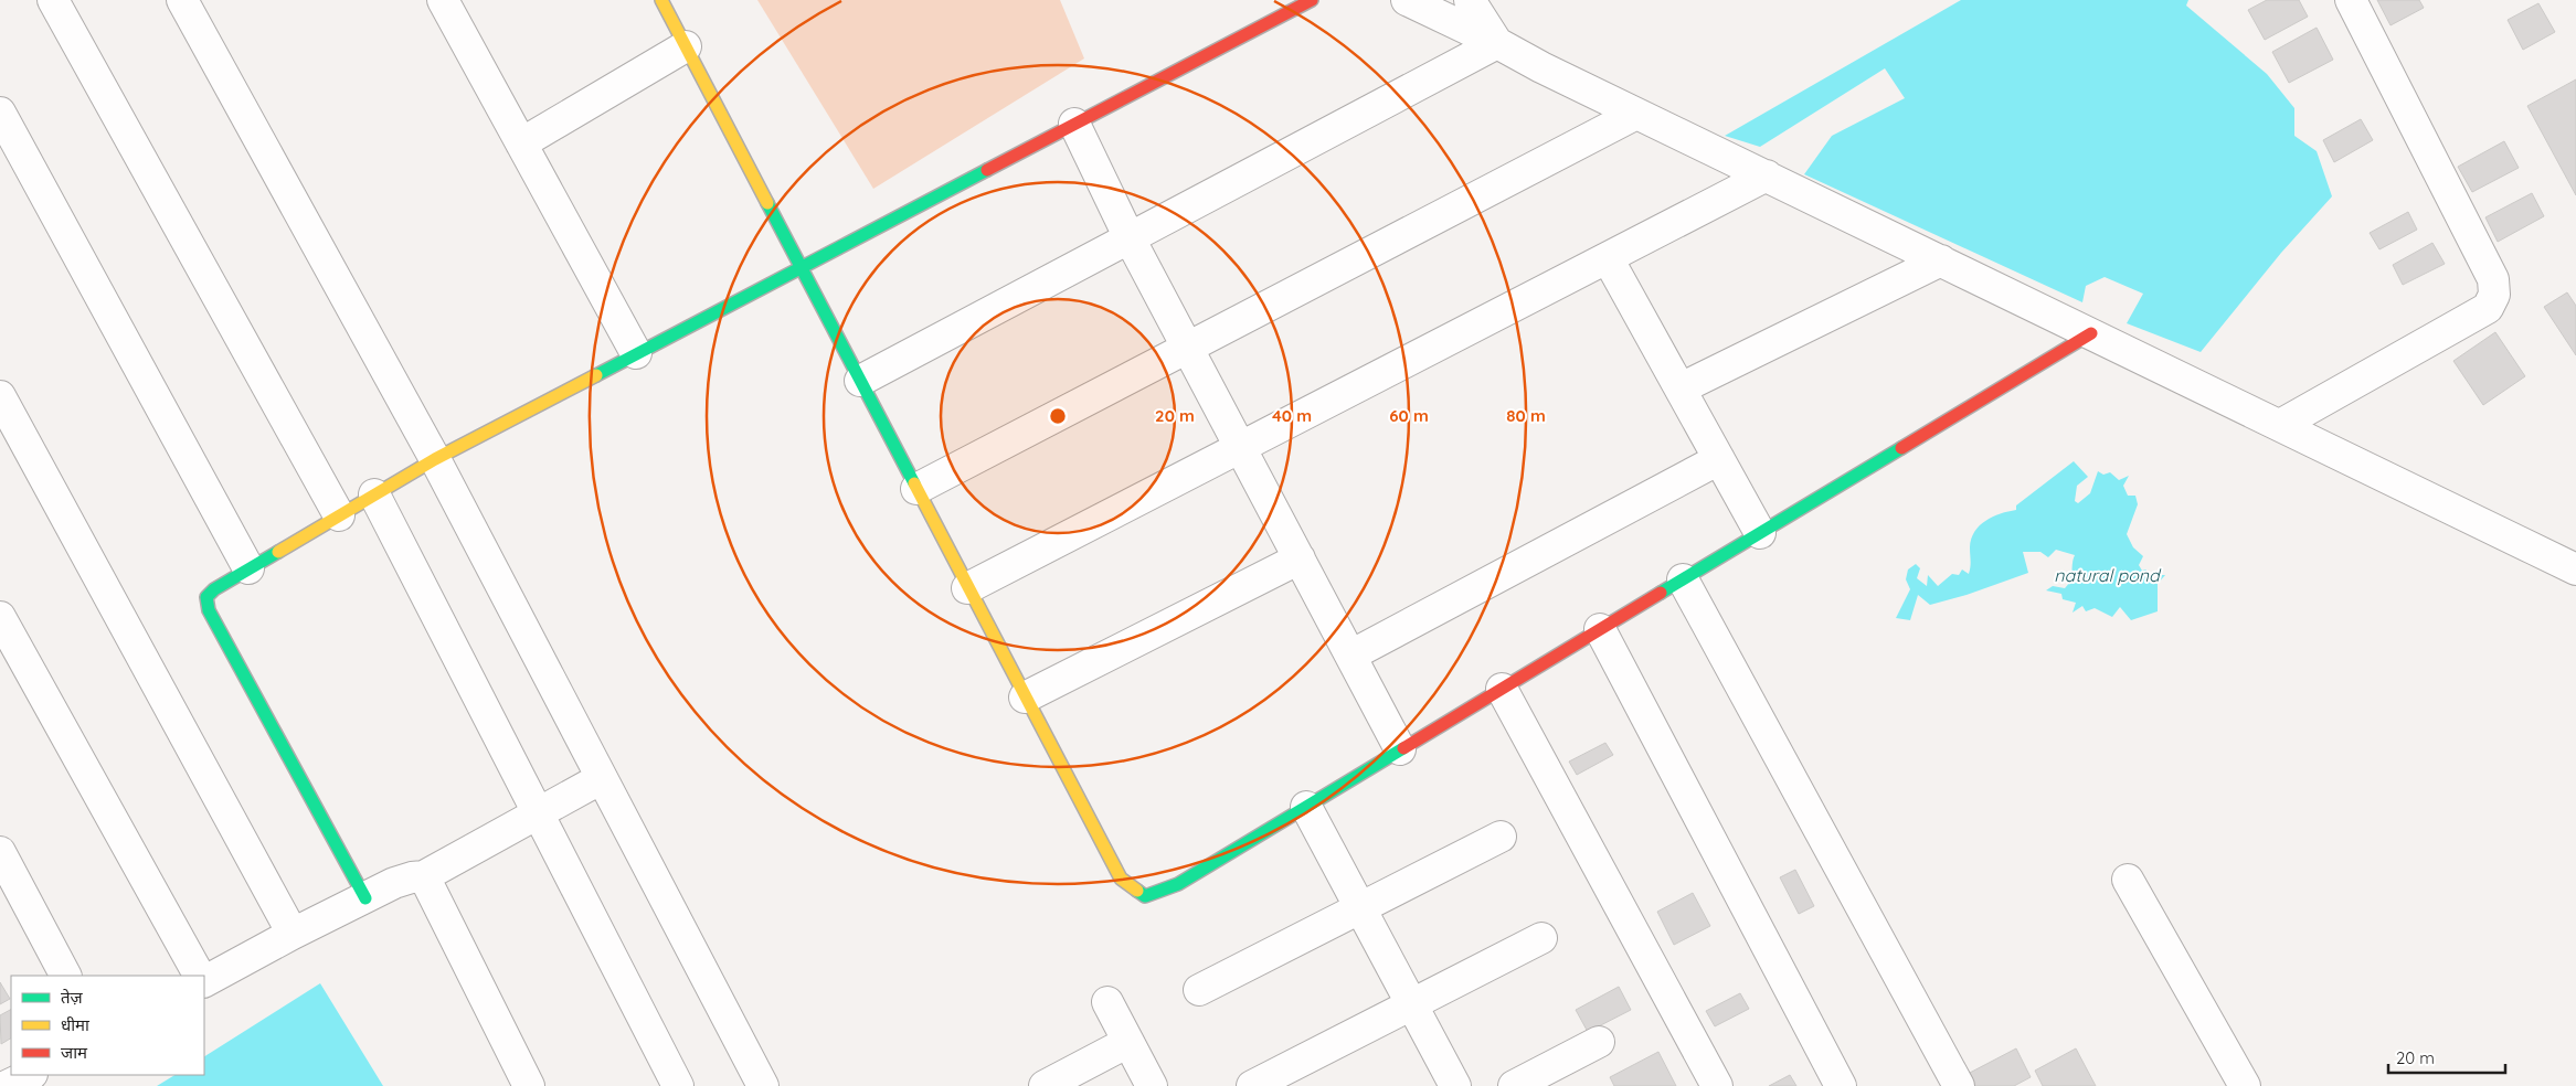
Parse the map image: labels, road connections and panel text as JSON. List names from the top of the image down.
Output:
{
  "water": ["natural pond"],
  "legend": ["तेज़", "धीमा", "जाम"],
  "scale_bar": "20 m",
  "rings": [
    "20 m",
    "40 m",
    "60 m",
    "80 m"
  ]
}
